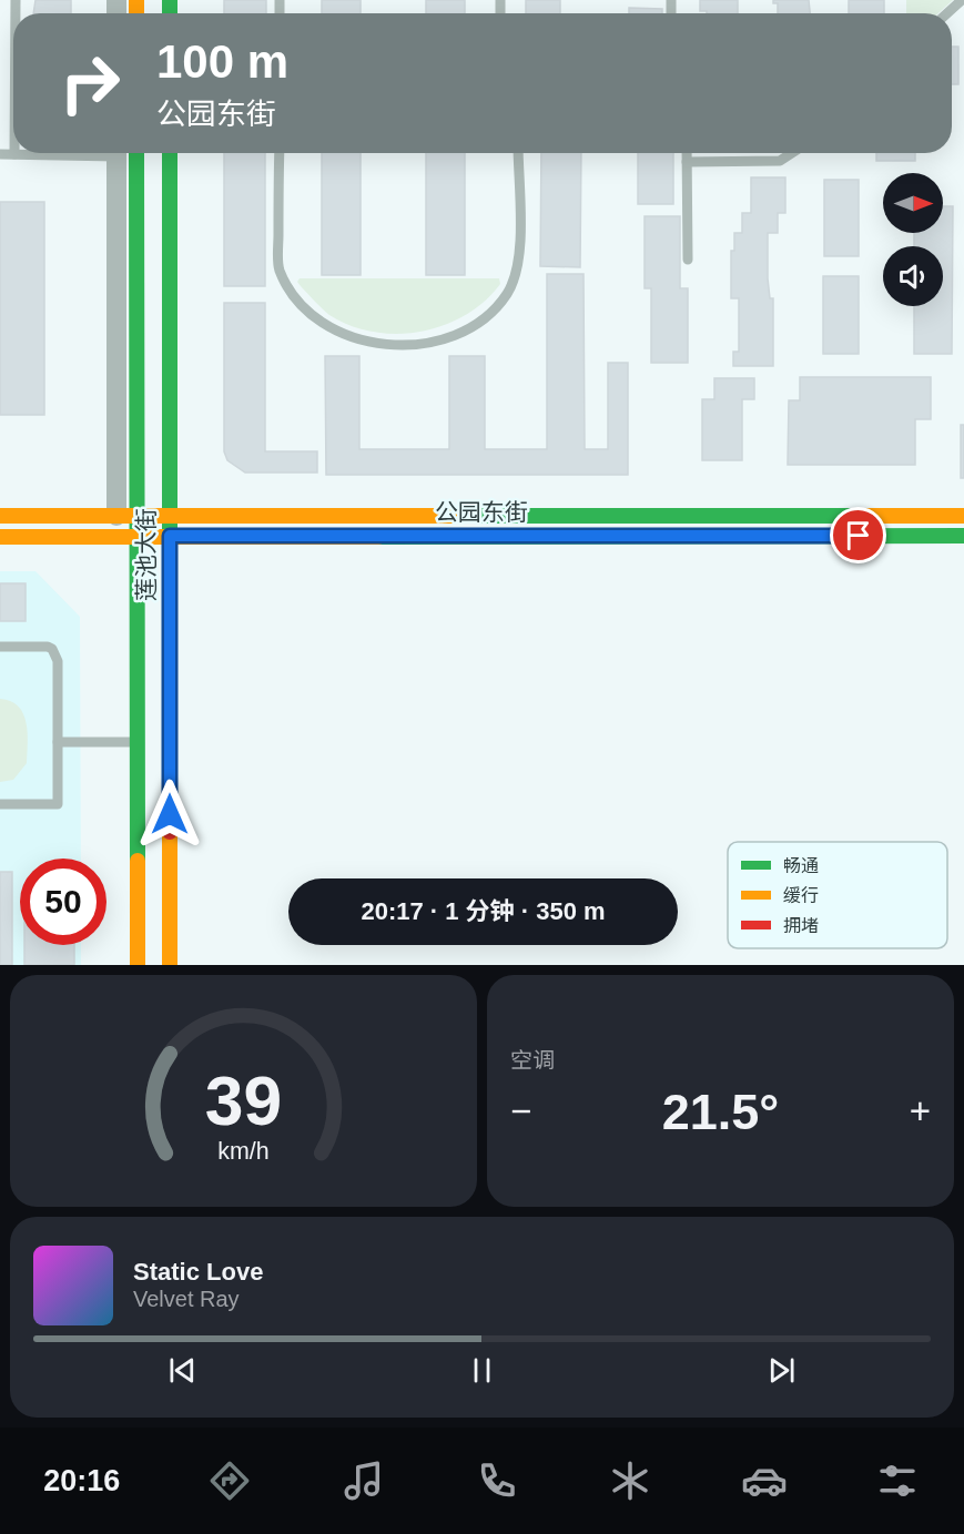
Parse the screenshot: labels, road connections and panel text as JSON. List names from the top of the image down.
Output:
{
  "streets": {
    "street": ["公园东街", "莲池大街"]
  },
  "crossings": [
    ["公园东街", "莲池大街"]
  ],
  "legend": ["畅通", "缓行", "拥堵"],
  "north": "right",
  "page": {
    "turn": ["100 m", "公园东街"],
    "limit": "50",
    "trip": "20:17 · 1 分钟 · 350 m",
    "tile": "空调",
    "heat": ["−", "21.5°", "+"],
    "song": ["Static Love", "Velvet Ray"],
    "tabs": "20:16",
    "gauge": ["39", "km/h"]
  }
}
